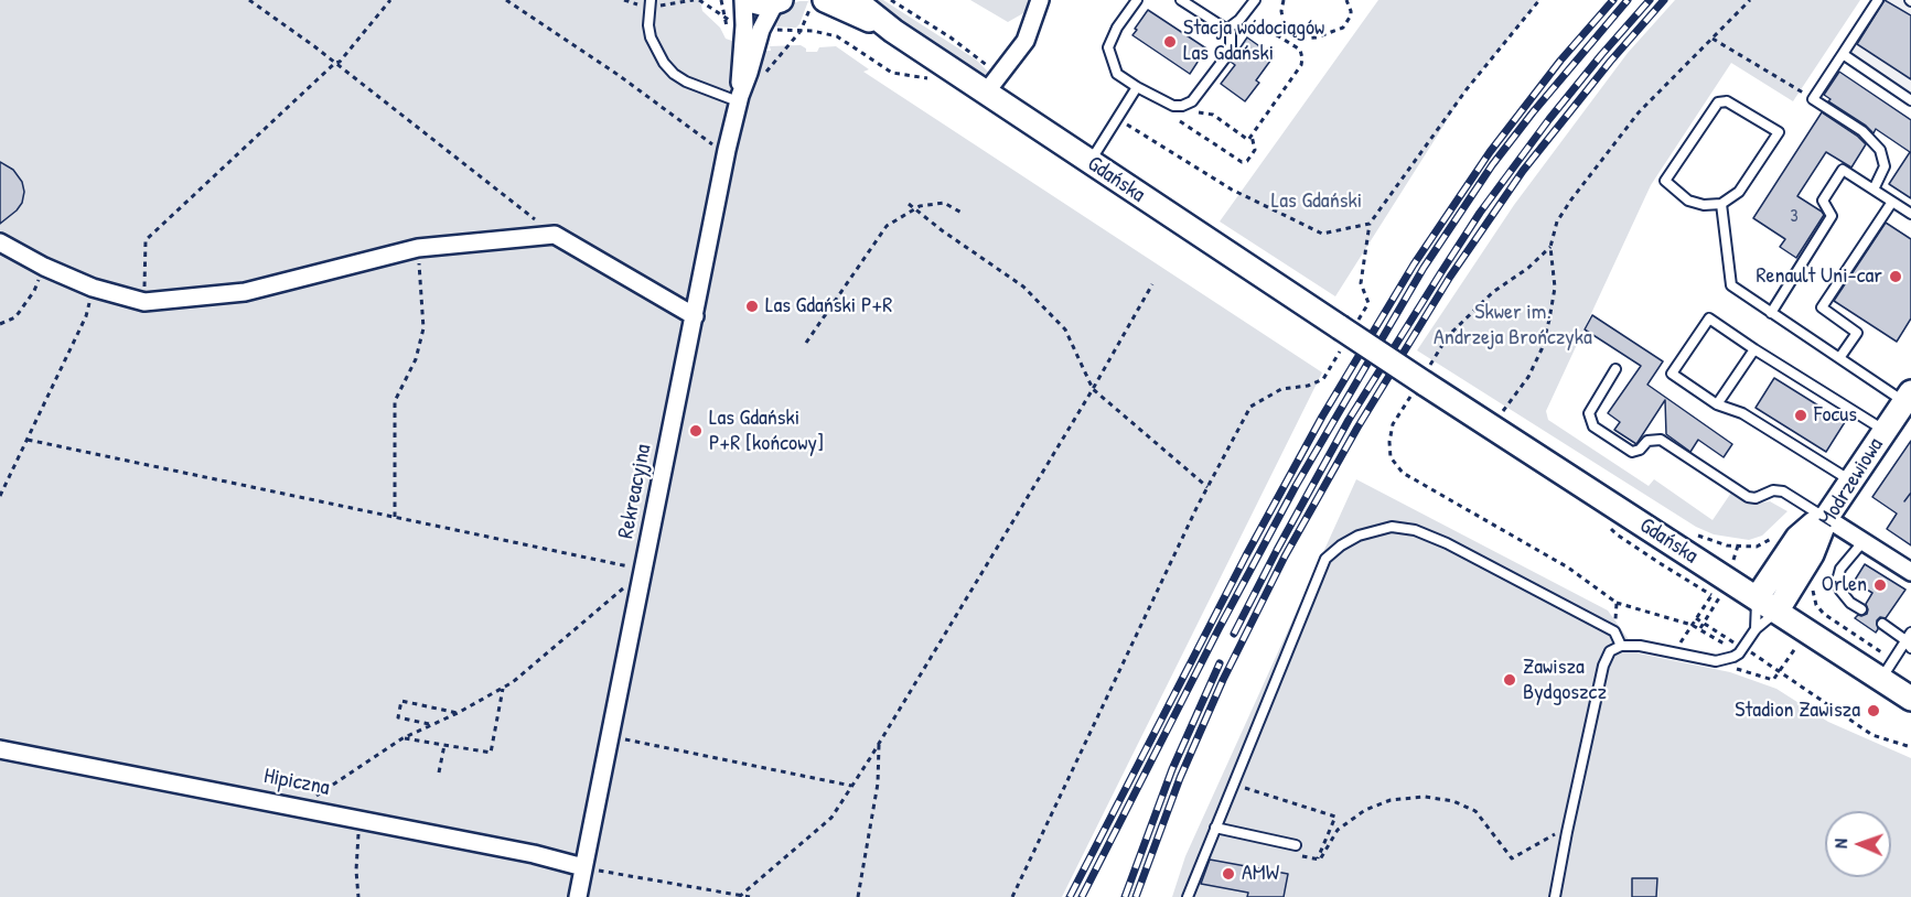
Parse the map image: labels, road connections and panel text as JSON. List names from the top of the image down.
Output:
{
  "streets": {
    "main road": ["Gdańska", "Modrzewiowa"],
    "street": ["Rekreacyjna", "Hipiczna"]
  },
  "crossings": [
    ["Gdańska", "Modrzewiowa"],
    ["Rekreacyjna", "Hipiczna"]
  ],
  "parks": ["Las Gdański", "Skwer im. Andrzeja Brończyka"],
  "places": [
    "Stacja wodociągów Las Gdański",
    "Renault Uni-car",
    "Las Gdański P+R",
    "Focus",
    "Las Gdański P+R [końcowy]",
    "Orlen",
    "Zawisza Bydgoszcz",
    "Stadion Zawisza",
    "AMW"
  ],
  "house_numbers": ["3"],
  "north": "left"
}
